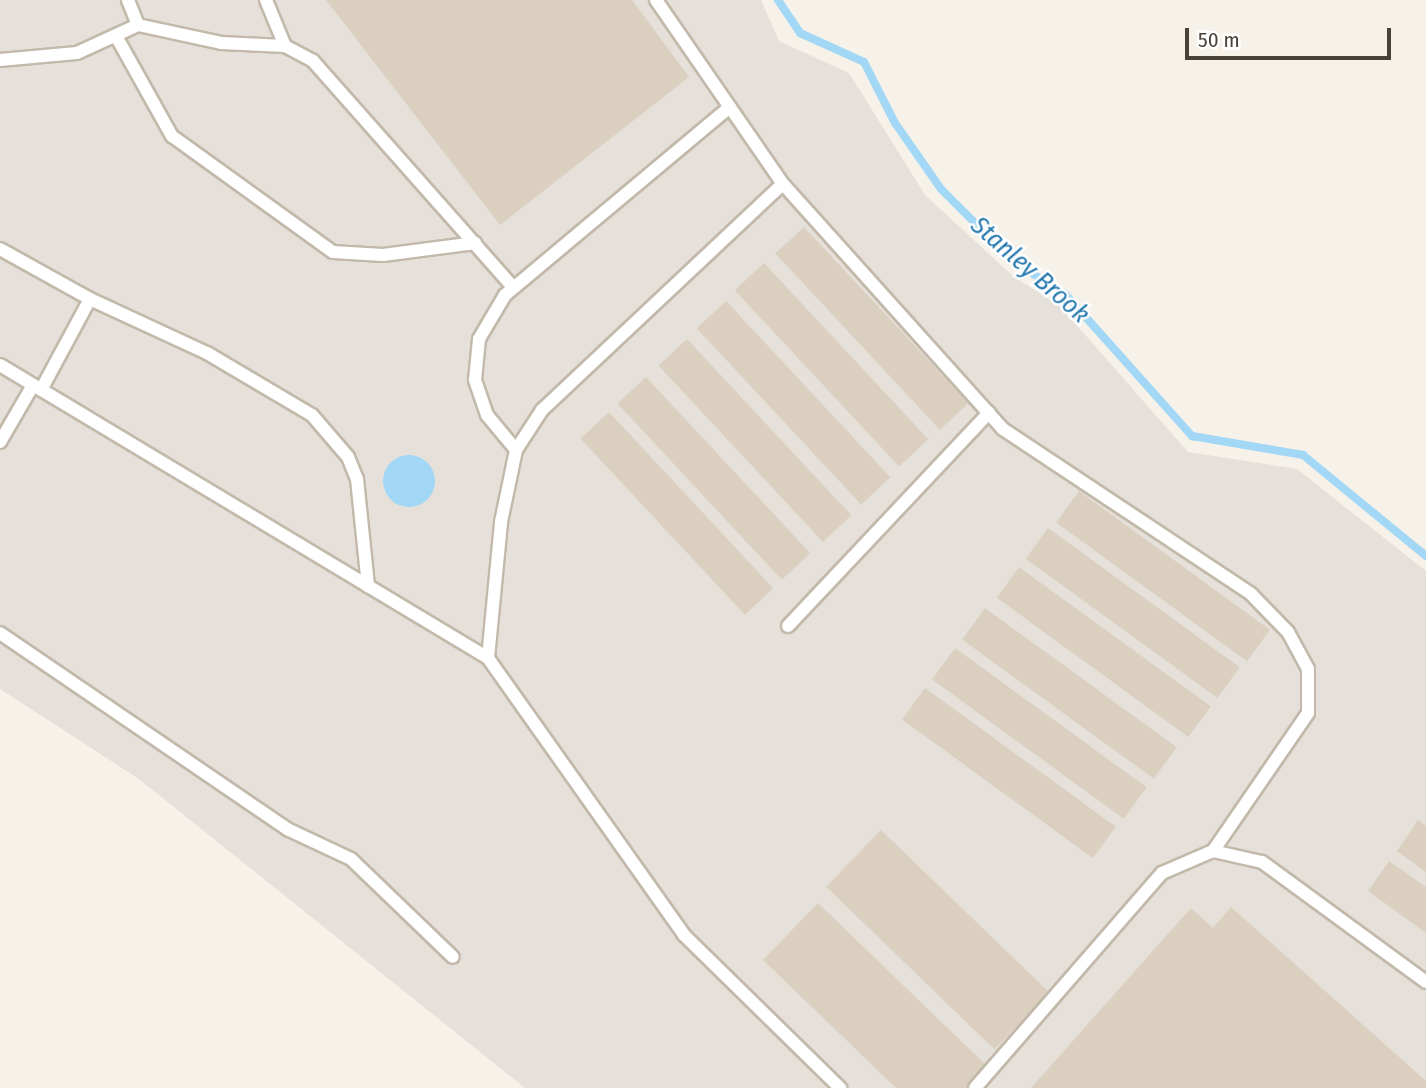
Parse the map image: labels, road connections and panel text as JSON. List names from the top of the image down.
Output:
{
  "water": ["Stanley Brook"],
  "scale_bar": "50 m"
}
